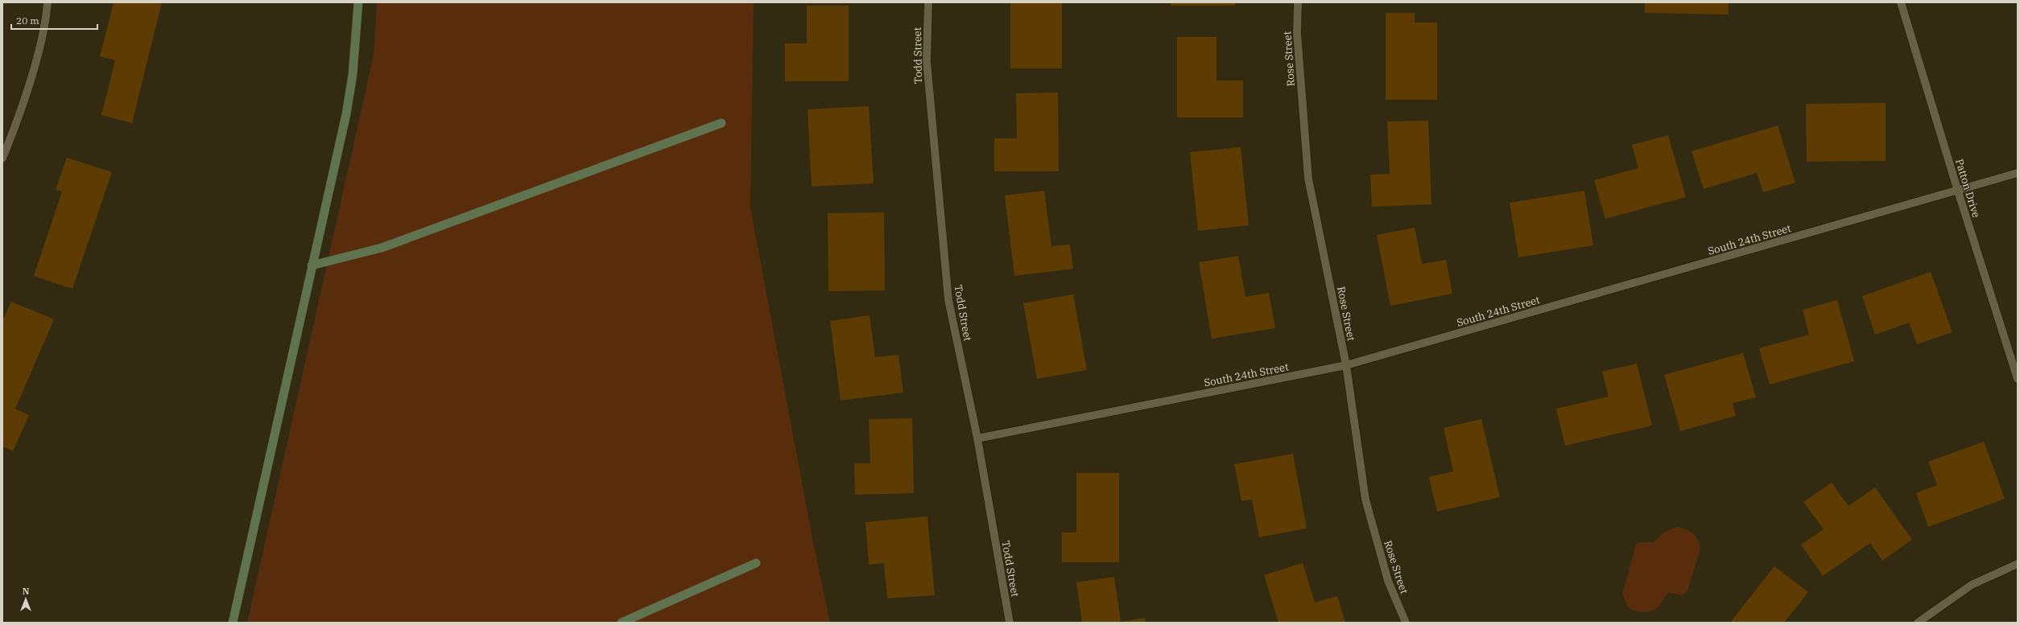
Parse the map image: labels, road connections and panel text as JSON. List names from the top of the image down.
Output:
{
  "streets": {
    "street": [
      "Todd Street",
      "Rose Street",
      "Patton Drive",
      "South 24th Street"
    ]
  },
  "crossings": [
    ["Todd Street", "South 24th Street"],
    ["Rose Street", "South 24th Street"],
    ["Patton Drive", "South 24th Street"]
  ],
  "scale_bar": "20 m",
  "north": "top"
}
